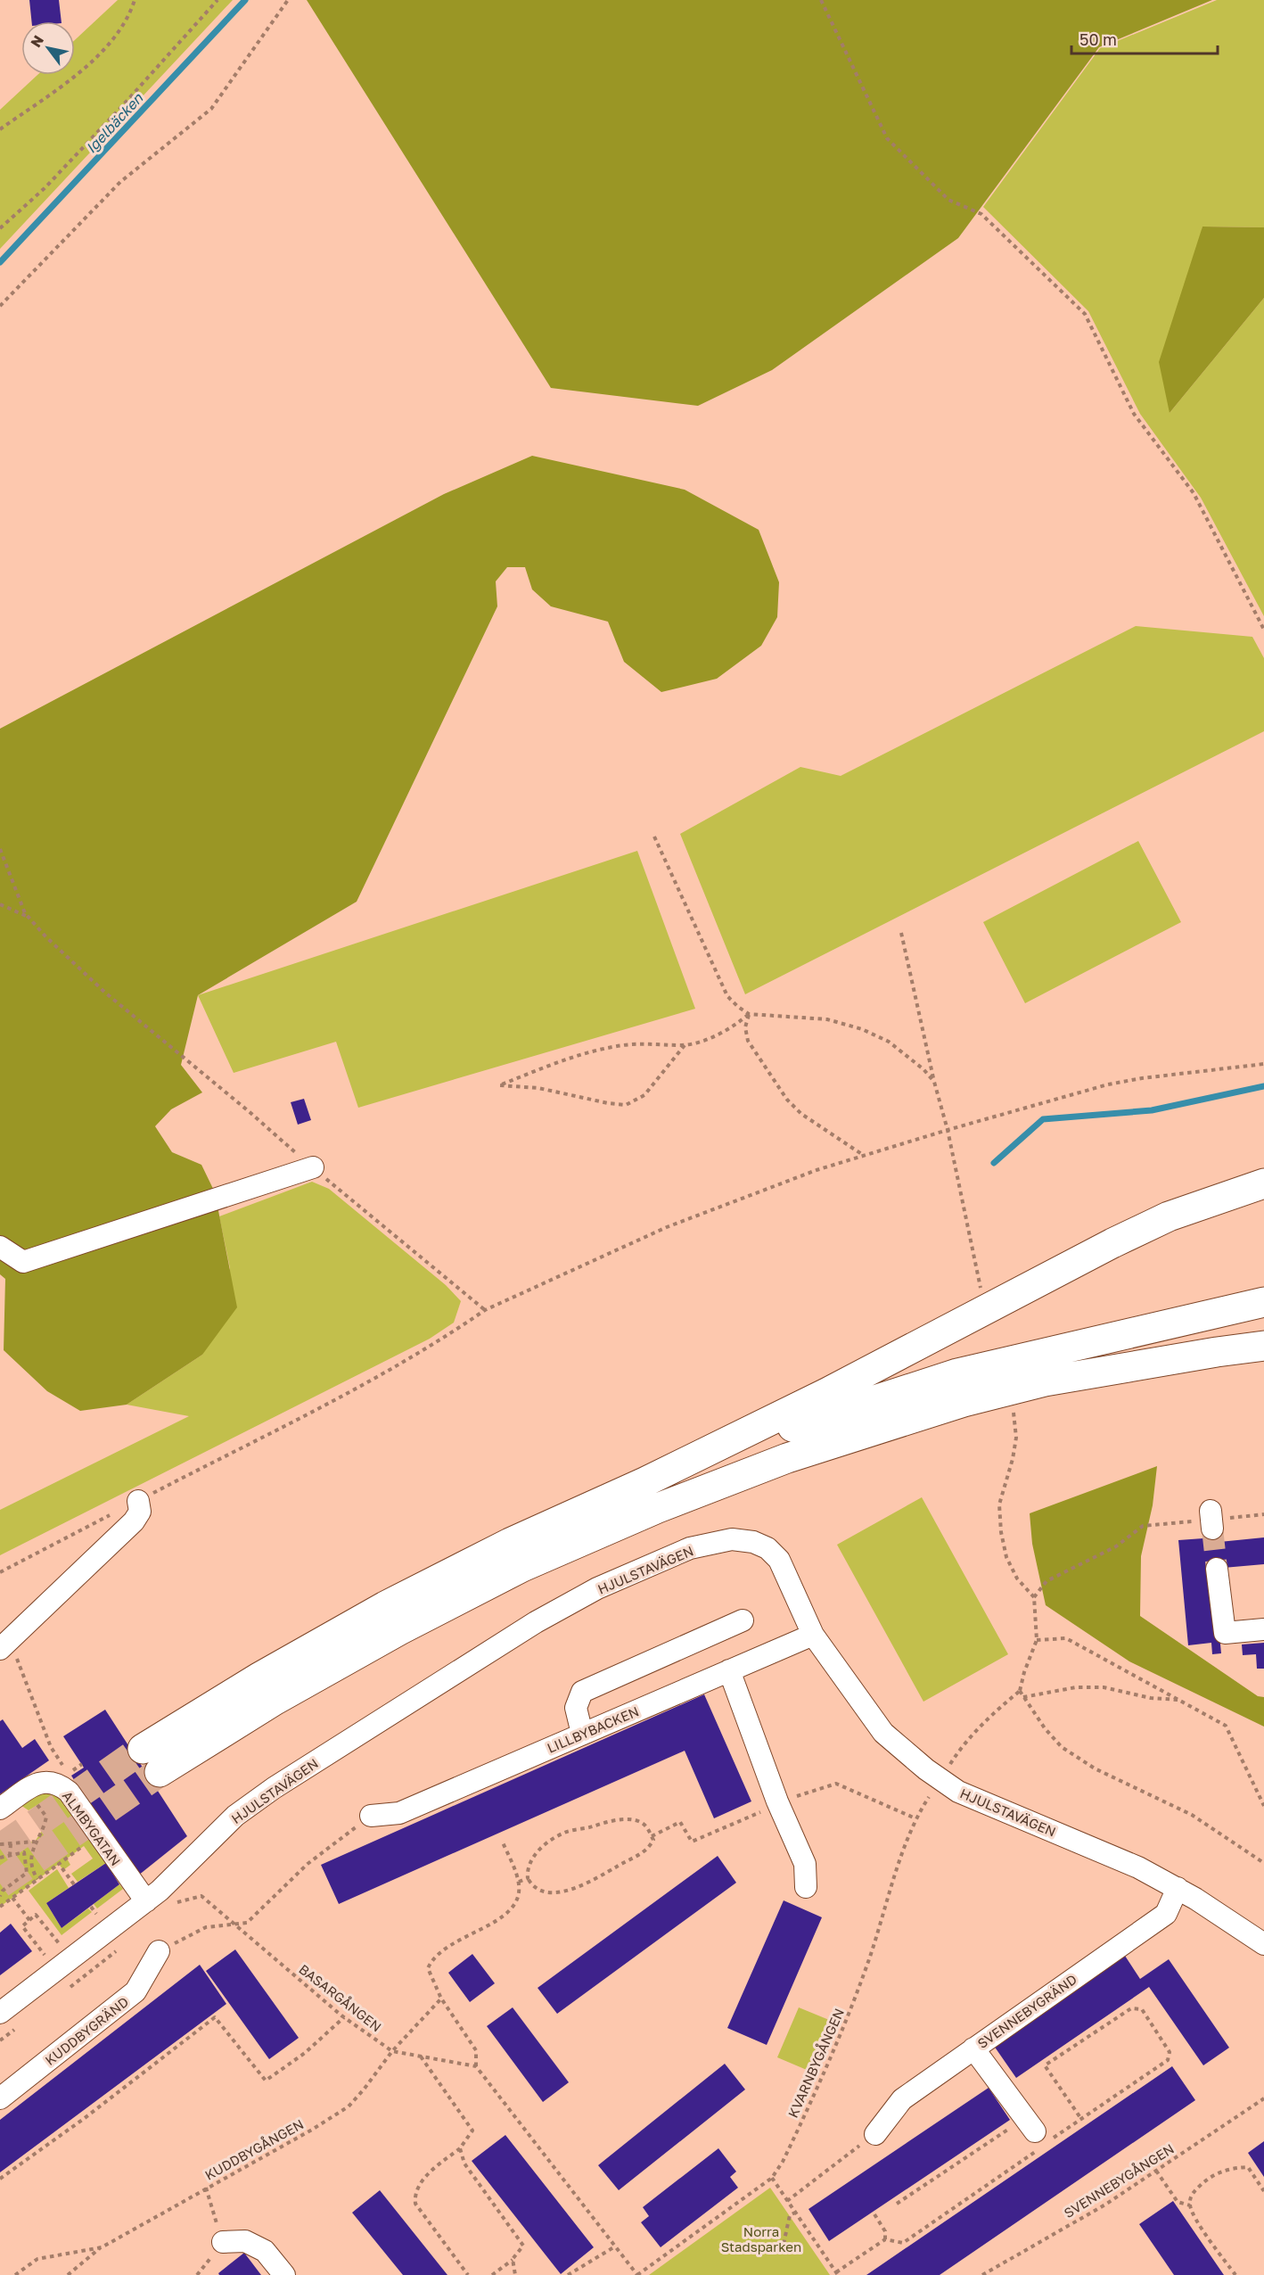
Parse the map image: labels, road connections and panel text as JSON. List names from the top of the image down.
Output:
{
  "streets": {
    "street": [
      "HJULSTAVÄGEN",
      "LILLBYBACKEN",
      "ALMBYGATAN",
      "SVENNEBYGRÄND",
      "KUDDBYGRÄND"
    ],
    "path": [
      "BASARGÅNGEN",
      "KVARNBYGÅNGEN",
      "KUDDBYGÅNGEN",
      "SVENNEBYGÅNGEN"
    ]
  },
  "crossings": [
    ["HJULSTAVÄGEN", "LILLBYBACKEN"],
    ["HJULSTAVÄGEN", "ALMBYGATAN"],
    ["HJULSTAVÄGEN", "SVENNEBYGRÄND"],
    ["BASARGÅNGEN", "KUDDBYGÅNGEN"]
  ],
  "water": ["Igelbäcken"],
  "parks": ["Norra Stadsparken"],
  "scale_bar": "50 m",
  "north": "top left"
}
